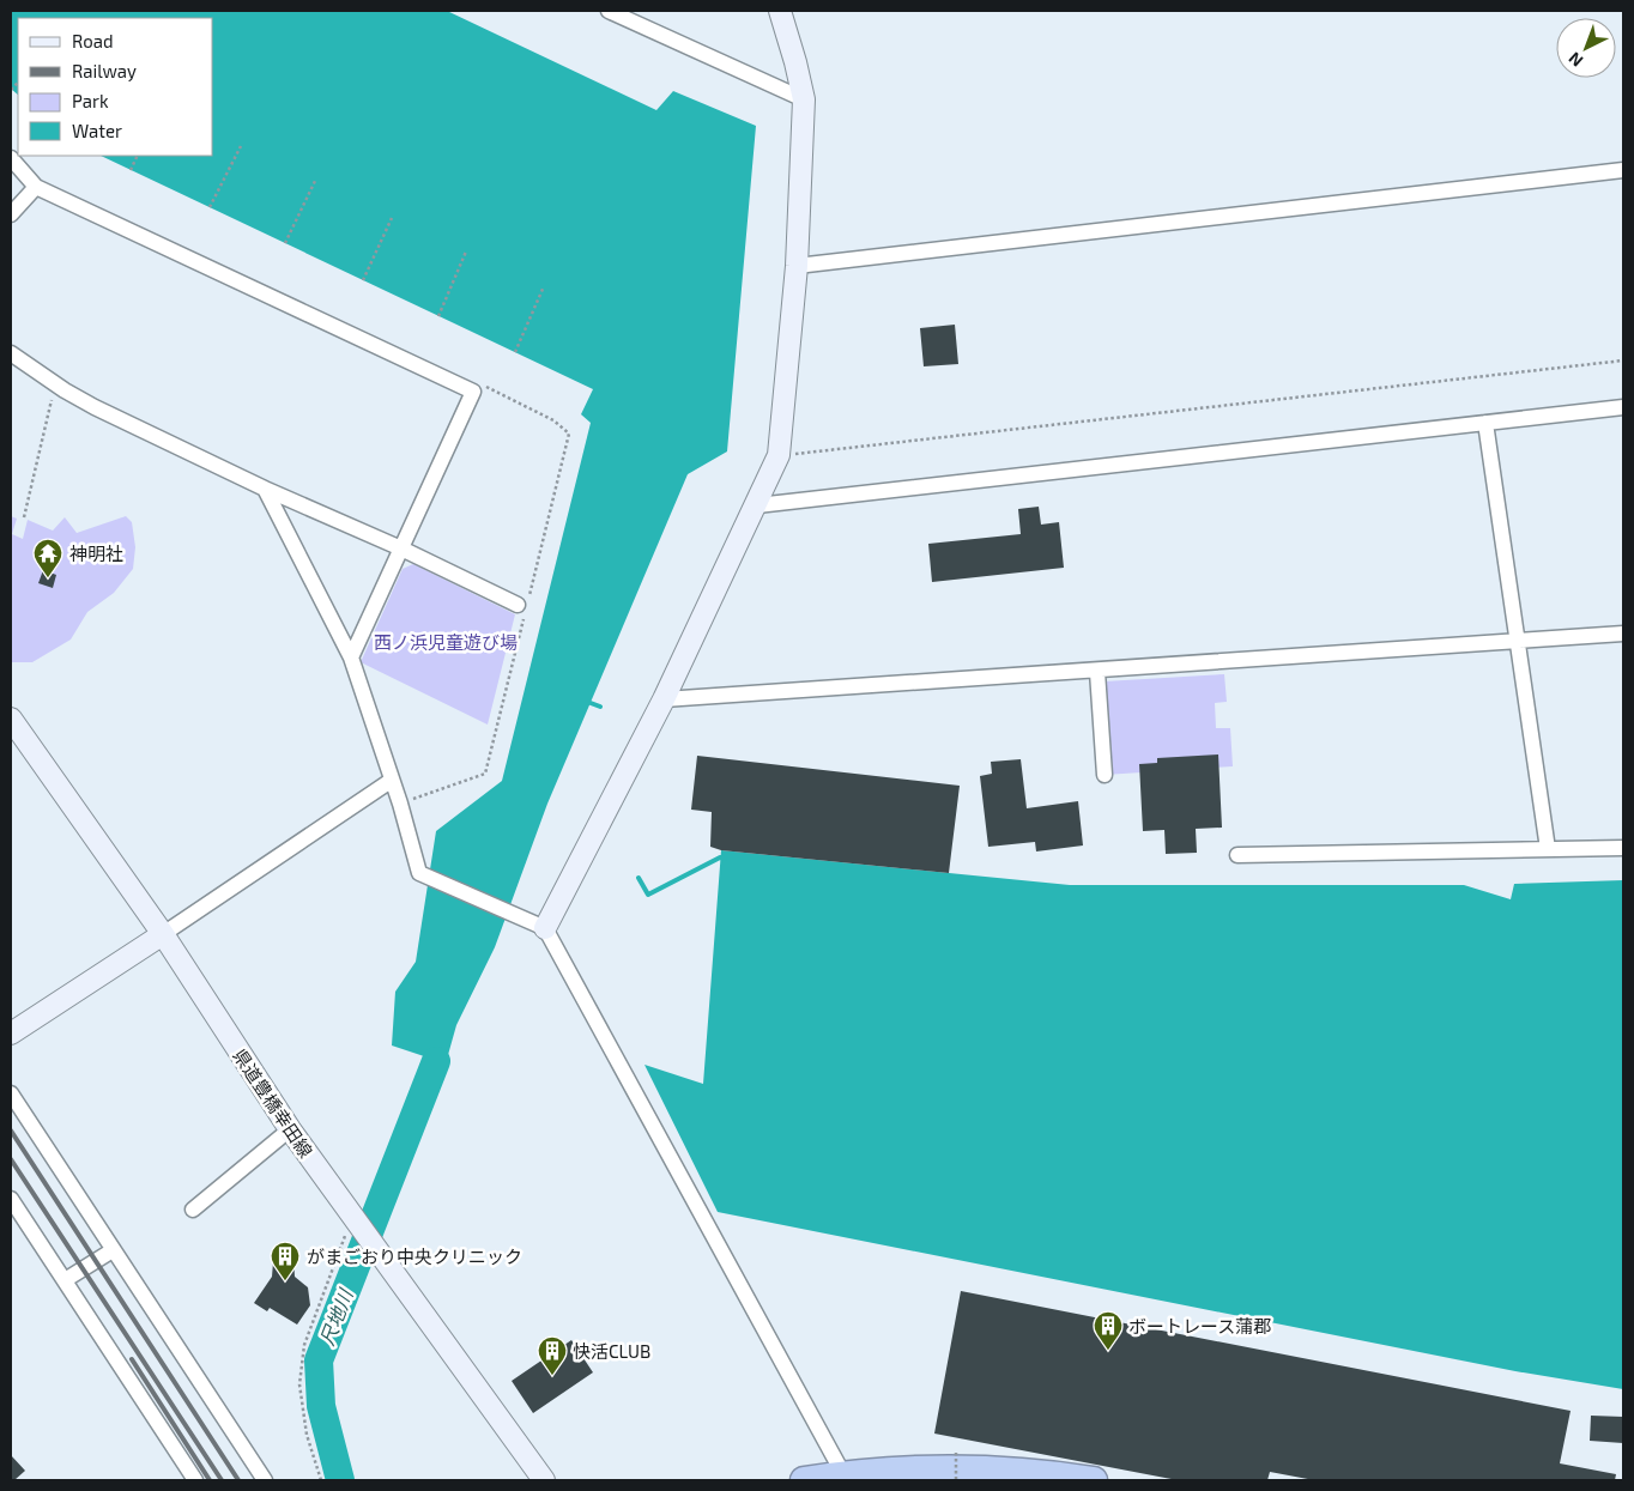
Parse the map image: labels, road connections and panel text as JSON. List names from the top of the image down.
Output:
{
  "streets": {
    "street": ["県道豊橋幸田線"]
  },
  "water": ["尺地川"],
  "parks": ["西ノ浜児童遊び場"],
  "places": {
    "temple": ["神明社"],
    "building": ["がまごおり中央クリニック", "ボートレース蒲郡", "快活CLUB"]
  },
  "legend": [
    "Road",
    "Railway",
    "Park",
    "Water"
  ],
  "north": "bottom left"
}
